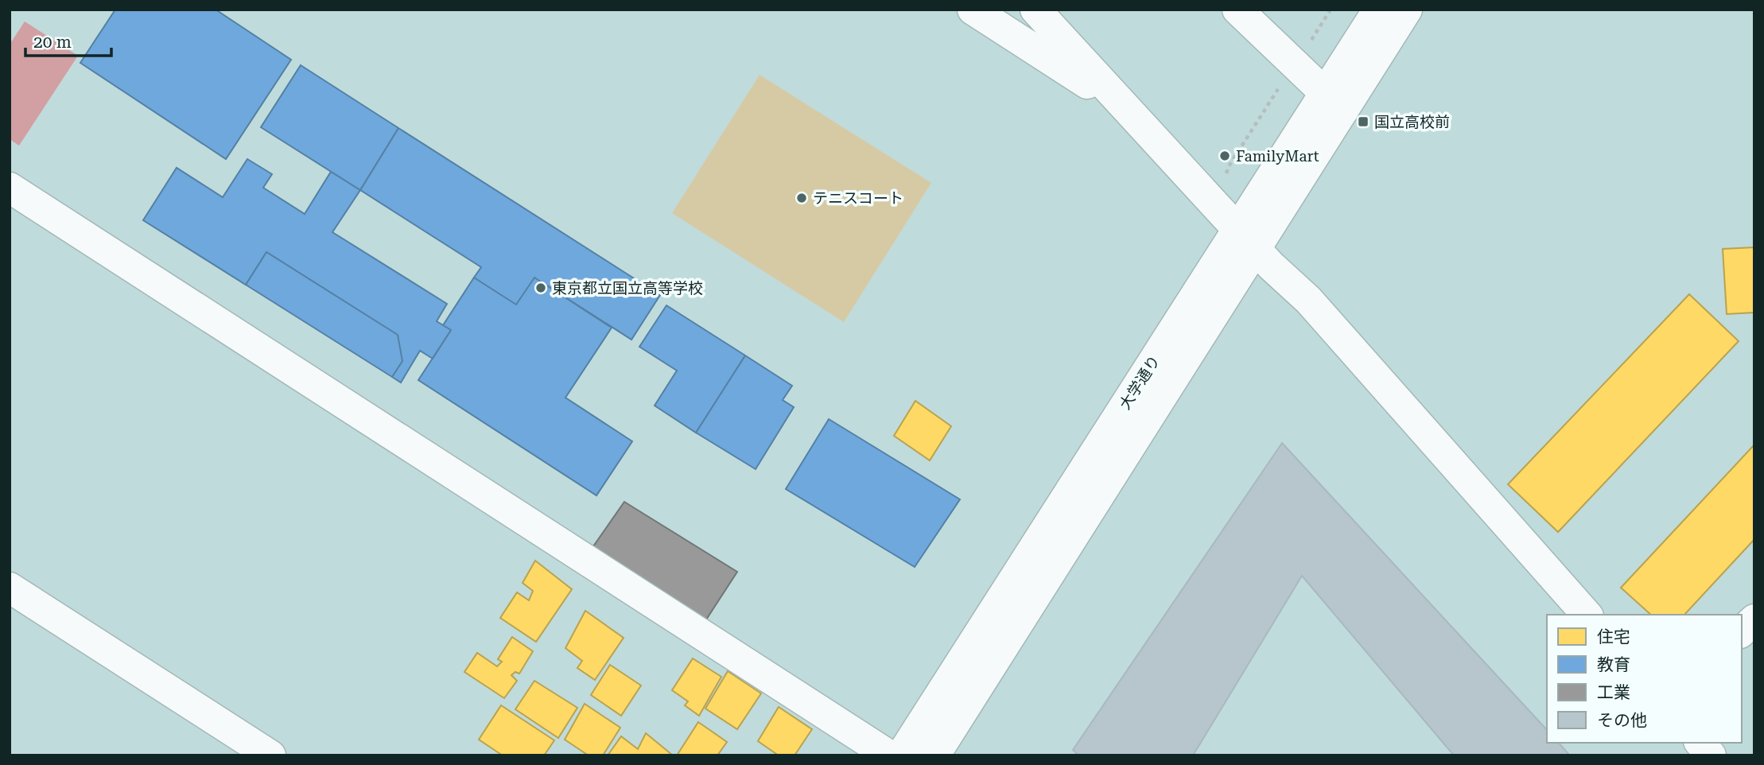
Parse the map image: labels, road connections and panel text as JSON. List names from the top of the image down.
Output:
{
  "streets": {
    "street": ["大学通り"]
  },
  "places": {
    "transit": ["国立高校前"],
    "other": ["FamilyMart", "テニスコート", "東京都立国立高等学校"]
  },
  "legend": [
    "住宅",
    "教育",
    "工業",
    "その他"
  ],
  "scale_bar": "20 m"
}
